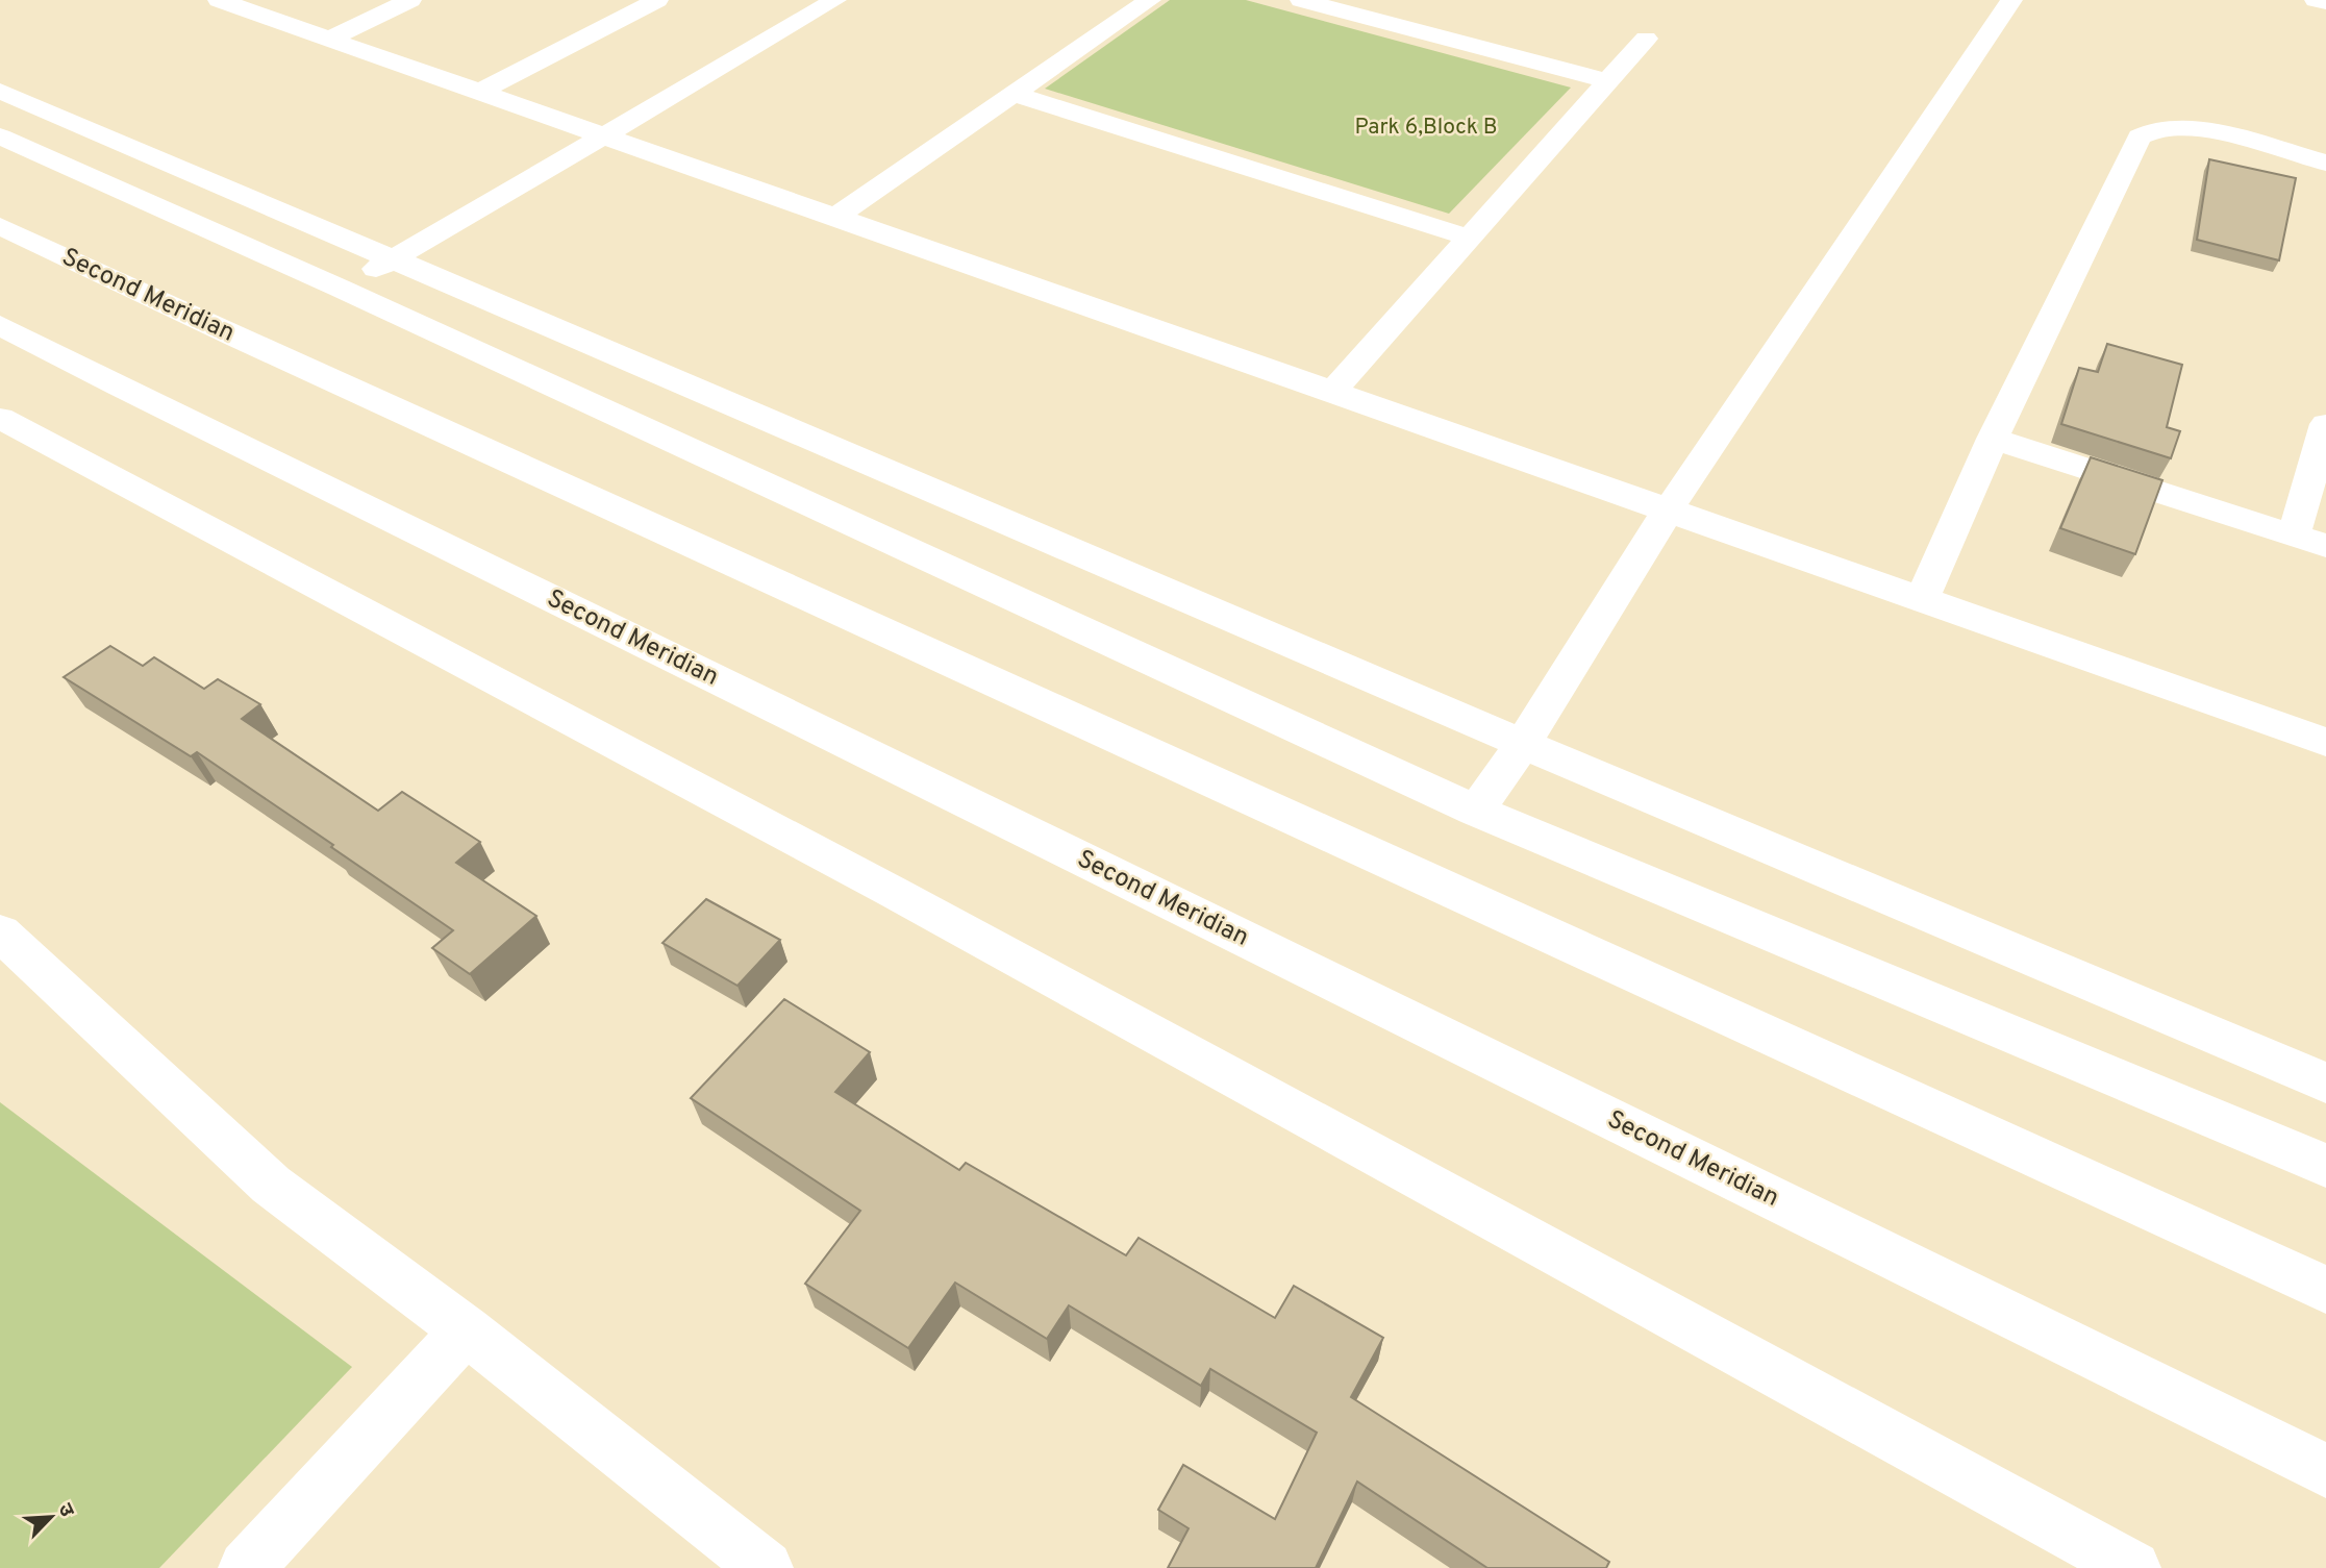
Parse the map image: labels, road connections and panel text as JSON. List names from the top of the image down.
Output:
{
  "streets": {
    "street": ["Second Meridian"]
  },
  "parks": ["Park 6,Block B"],
  "north": "top right"
}
